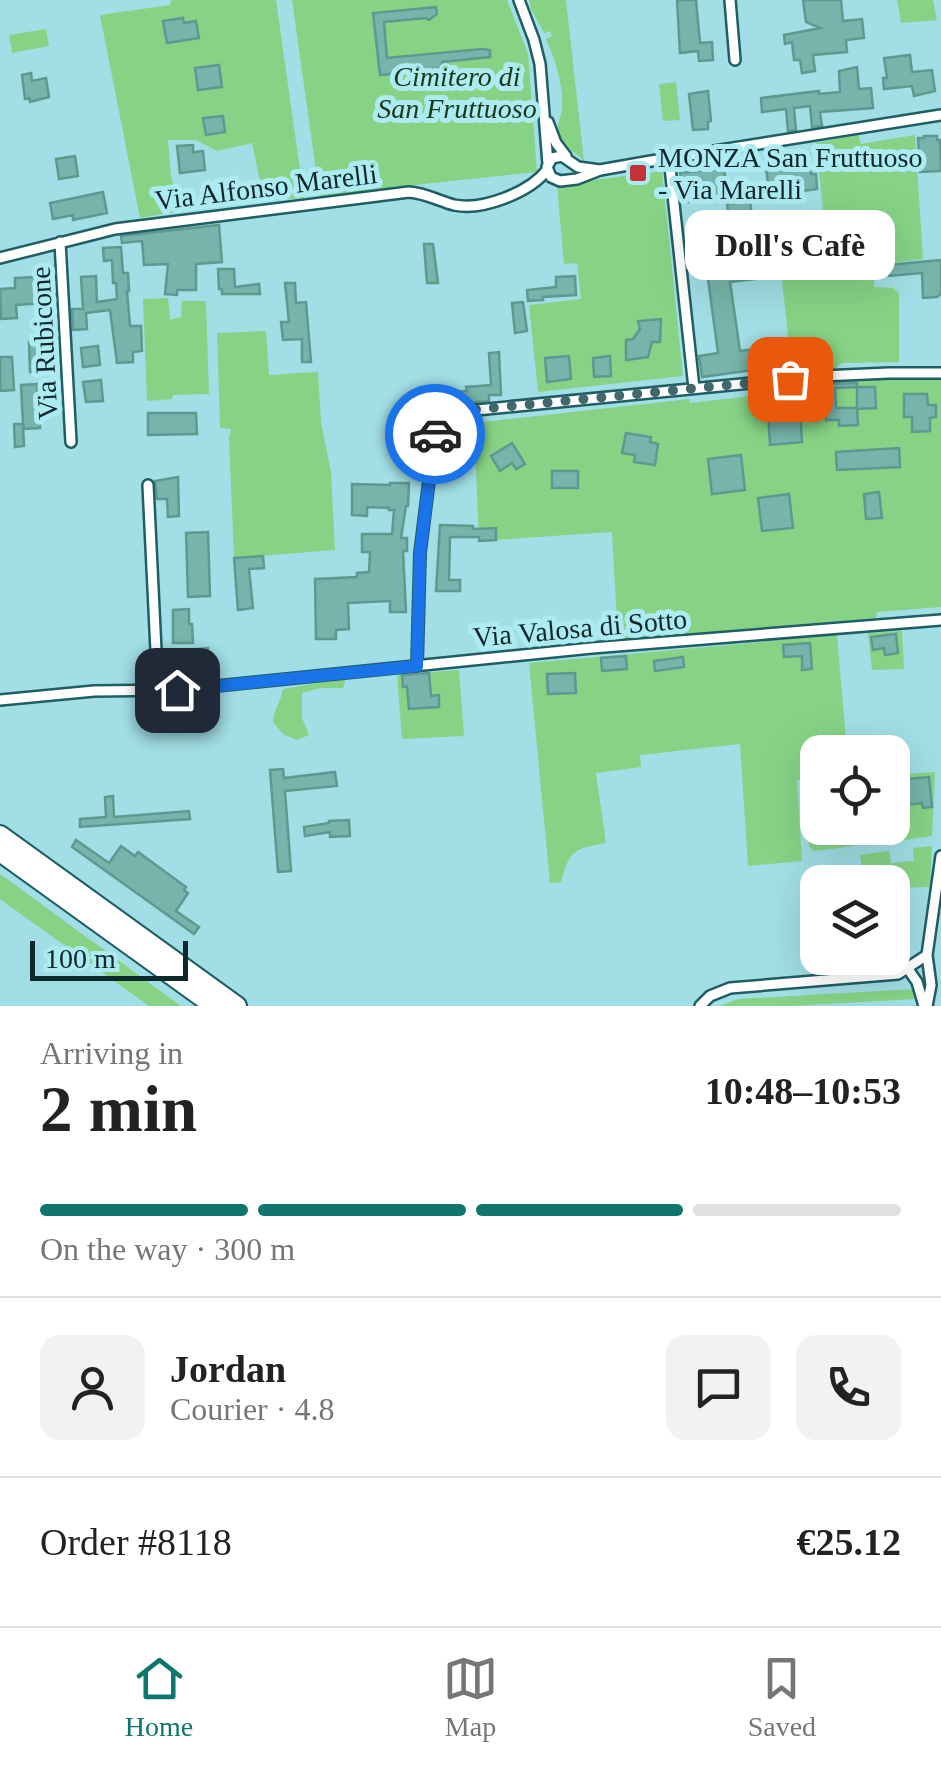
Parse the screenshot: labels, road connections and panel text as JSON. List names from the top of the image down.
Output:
{
  "streets": {
    "street": ["Via Alfonso Marelli", "Via Rubicone", "Via Valosa di Sotto"]
  },
  "crossings": [
    ["Via Alfonso Marelli", "Via Rubicone"]
  ],
  "parks": ["Cimitero di San Fruttuoso"],
  "places": {
    "transit": ["MONZA San Fruttuoso - Via Marelli"],
    "other": ["Doll's Cafè"]
  },
  "scale_bar": "100 m",
  "page": {
    "bubble": "Doll's Cafè",
    "scale": "100 m",
    "heading": ["2 min", "Arriving in", "10:48–10:53"],
    "panel": [
      "Jordan",
      "Courier · 4.8",
      "Order #8118",
      "€25.12"
    ],
    "bar": "On the way · 300 m",
    "tabs": ["Home", "Map", "Saved"]
  }
}
